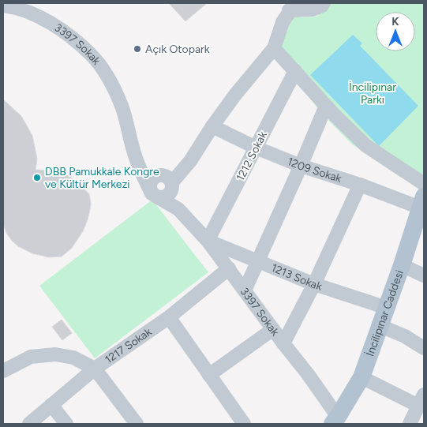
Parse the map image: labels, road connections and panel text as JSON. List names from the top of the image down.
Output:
{
  "streets": {
    "main road": ["İncilipınar Caddesi"],
    "street": [
      "3397 Sokak",
      "1212 Sokak",
      "1209 Sokak",
      "1213 Sokak",
      "1217 Sokak"
    ]
  },
  "crossings": [
    ["3397 Sokak", "1212 Sokak"],
    ["3397 Sokak", "1213 Sokak"],
    ["3397 Sokak", "İncilipınar Caddesi"],
    ["3397 Sokak", "1217 Sokak"],
    ["1212 Sokak", "1209 Sokak"],
    ["1212 Sokak", "1213 Sokak"],
    ["1209 Sokak", "İncilipınar Caddesi"],
    ["1213 Sokak", "İncilipınar Caddesi"]
  ],
  "parks": ["İncilipınar Parkı"],
  "places": ["Açık Otopark", "DBB Pamukkale Kongre ve Kültür Merkezi"],
  "north": "top"
}
